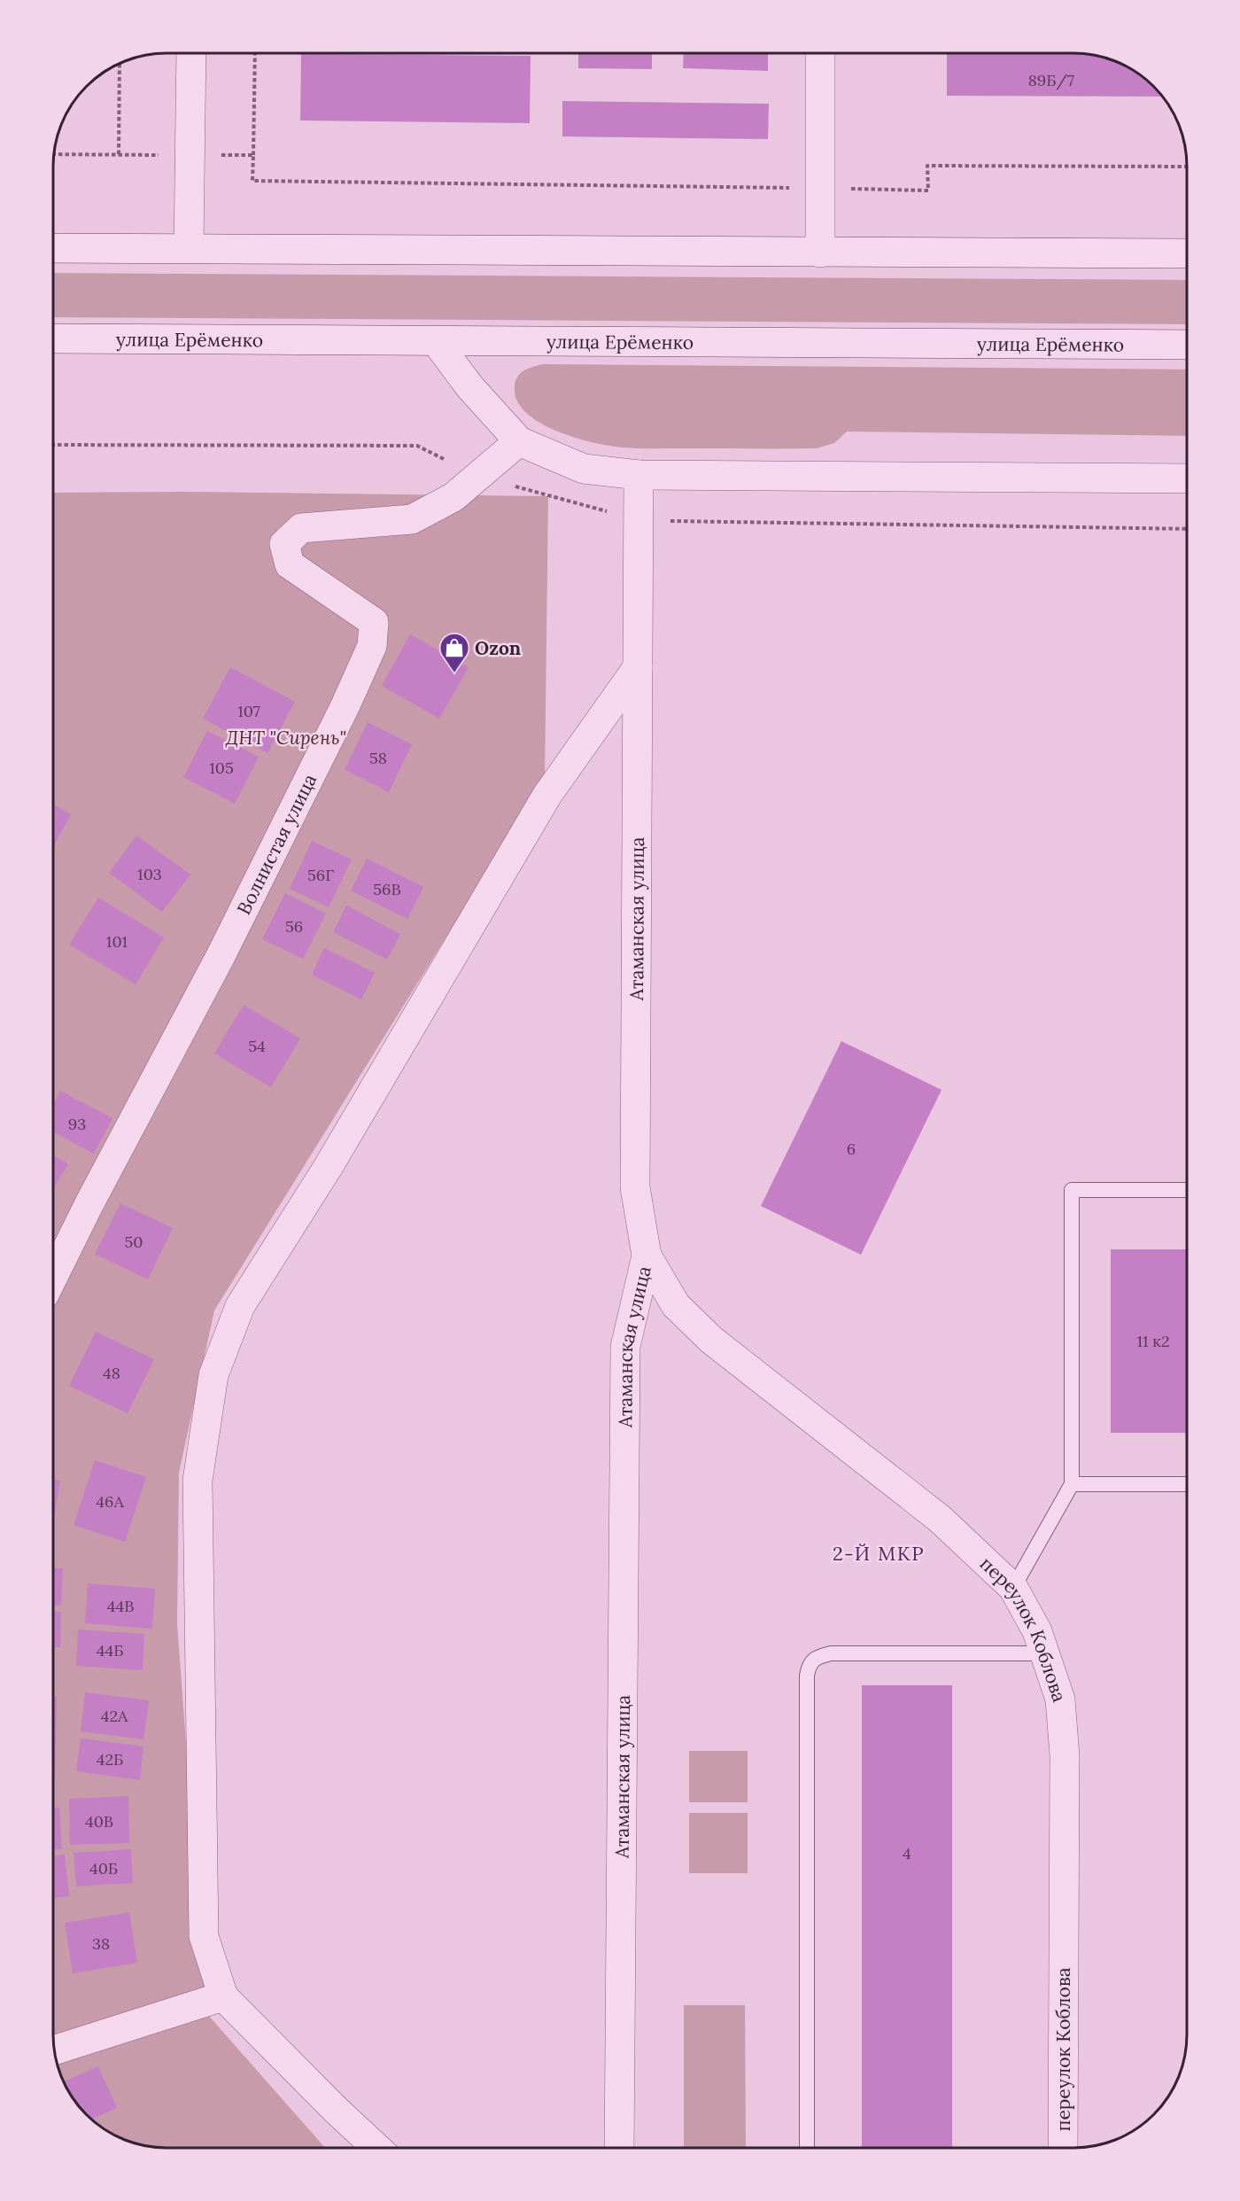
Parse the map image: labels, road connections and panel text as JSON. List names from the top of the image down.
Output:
{
  "streets": {
    "street": [
      "улица Ерёменко",
      "Волнистая улица",
      "Атаманская улица",
      "переулок Коблова"
    ]
  },
  "crossings": [
    ["Атаманская улица", "переулок Коблова"]
  ],
  "districts": ["2-Й МКР"],
  "parks": ["ДНТ \"Сирень\""],
  "places": {
    "shop": ["Ozon"]
  },
  "house_numbers": [
    "89Б/7",
    "107",
    "58",
    "105",
    "103",
    "56Г",
    "56В",
    "56",
    "101",
    "54",
    "93",
    "6",
    "50",
    "11 к2",
    "48",
    "46А",
    "44В",
    "44Б",
    "42А",
    "42Б",
    "40В",
    "4",
    "40Б",
    "38"
  ]
}
